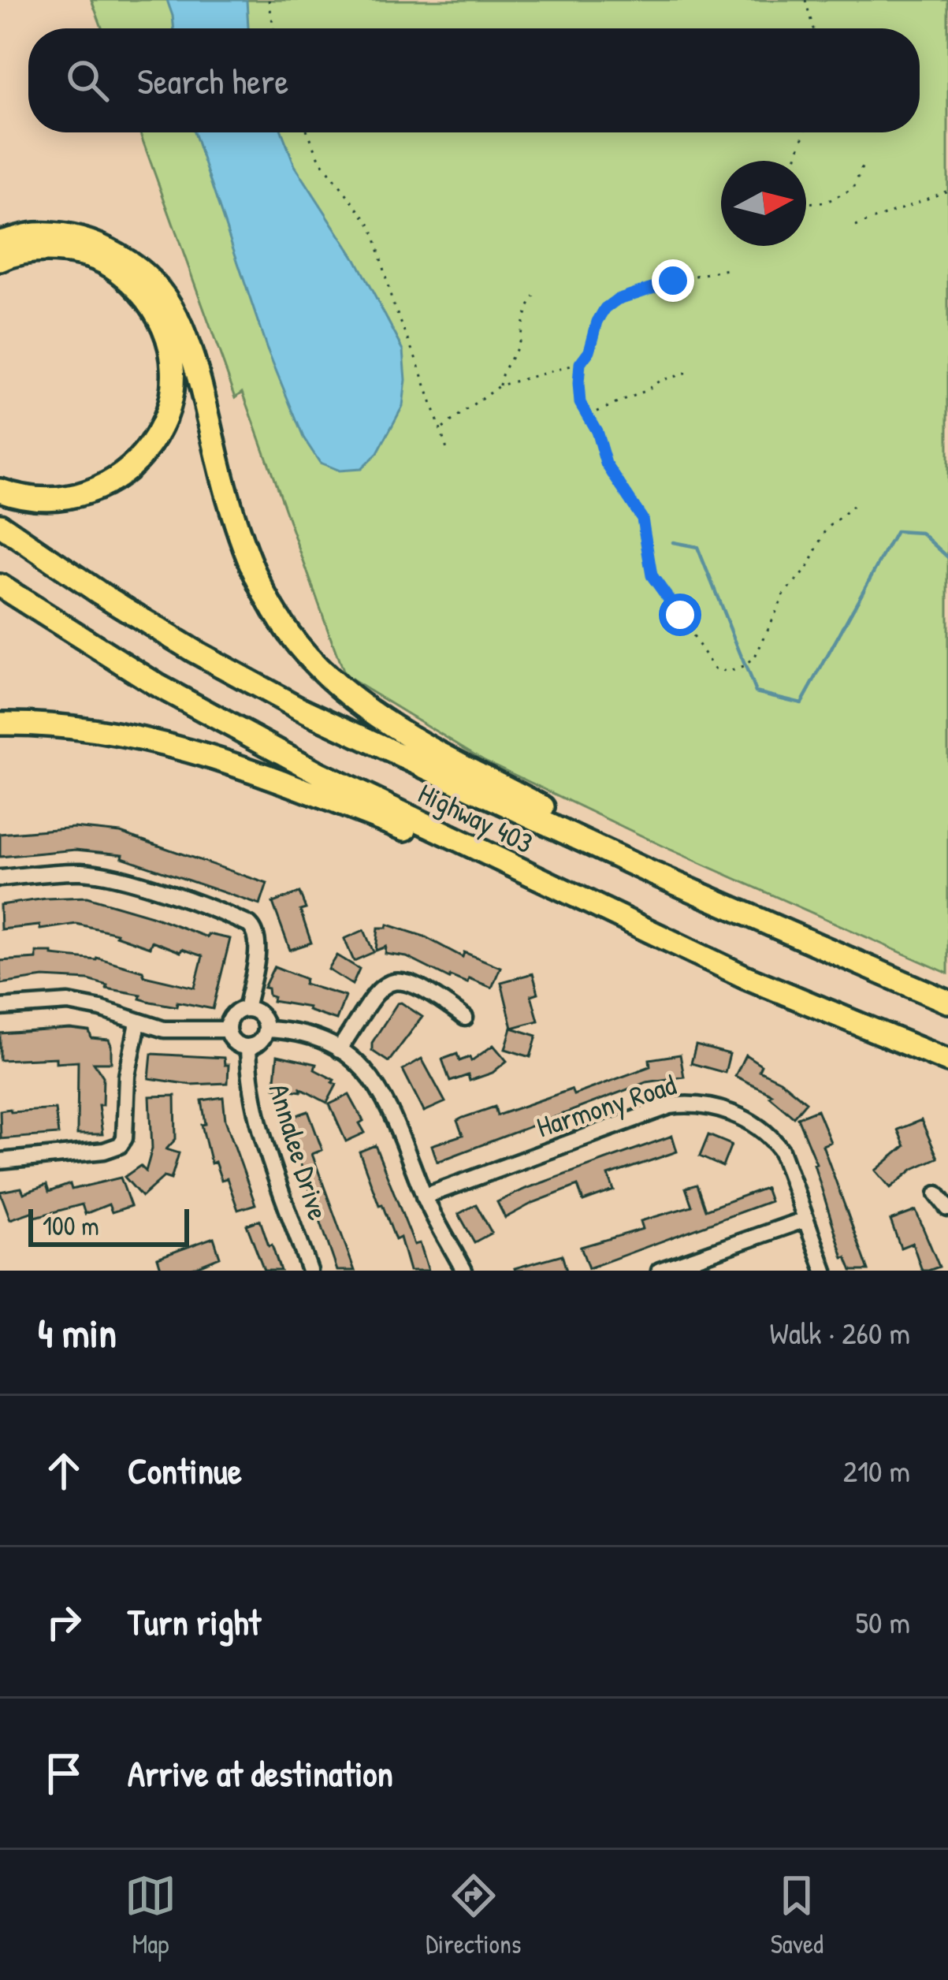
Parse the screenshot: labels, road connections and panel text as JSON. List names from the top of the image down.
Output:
{
  "streets": {
    "highway": ["Highway 403"],
    "street": ["Harmony Road", "Annalee Drive"]
  },
  "scale_bar": "100 m",
  "north": "right",
  "page": {
    "search": "Search here",
    "scale": "100 m",
    "heading": ["4 min", "Walk · 260 m"],
    "list": [
      ["Continue", "210 m"],
      ["Turn right", "50 m"],
      "Arrive at destination"
    ],
    "nav": ["Map", "Directions", "Saved"]
  }
}
